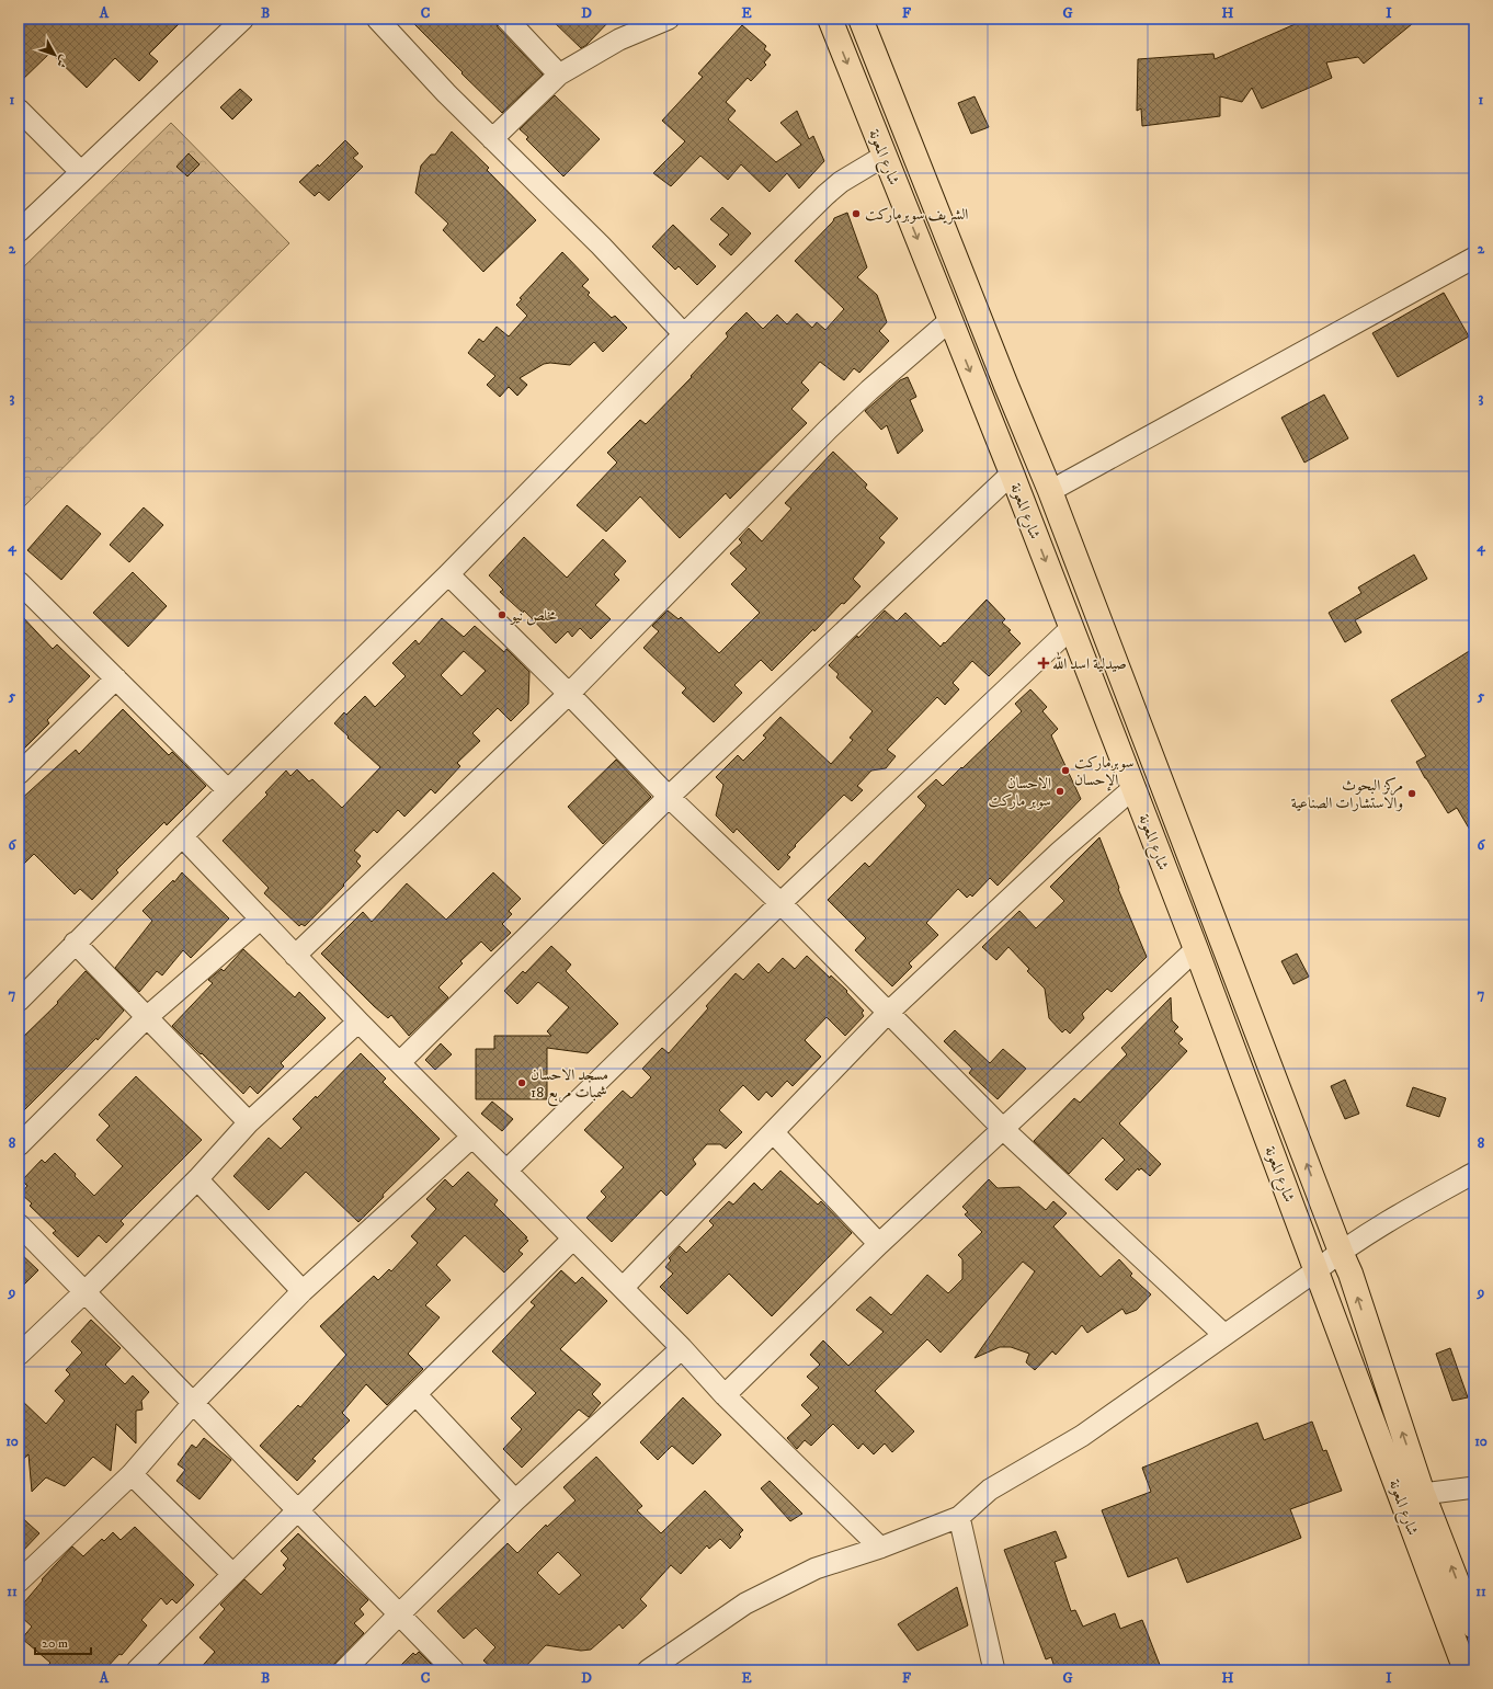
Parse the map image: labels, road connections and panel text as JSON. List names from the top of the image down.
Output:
{
  "streets": {
    "highway": ["شارع المعونة"]
  },
  "places": {
    "other": [
      "الشريف سوبرماركت",
      "مخلص نيو",
      "سوبرماركت الإحسان",
      "الاحسان سوبر ماركت",
      "مركز البحوث والاستشارات الصناعية",
      "مسجد الاحسان شمبات مربع 18"
    ],
    "health": ["صيدلية اسد الله"]
  },
  "scale_bar": "20 m",
  "north": "bottom right",
  "grid": {
    "columns": [
      "A",
      "B",
      "C",
      "D",
      "E",
      "F",
      "G",
      "H",
      "I"
    ],
    "rows": [
      "1",
      "2",
      "3",
      "4",
      "5",
      "6",
      "7",
      "8",
      "9",
      "10",
      "11"
    ]
  }
}
